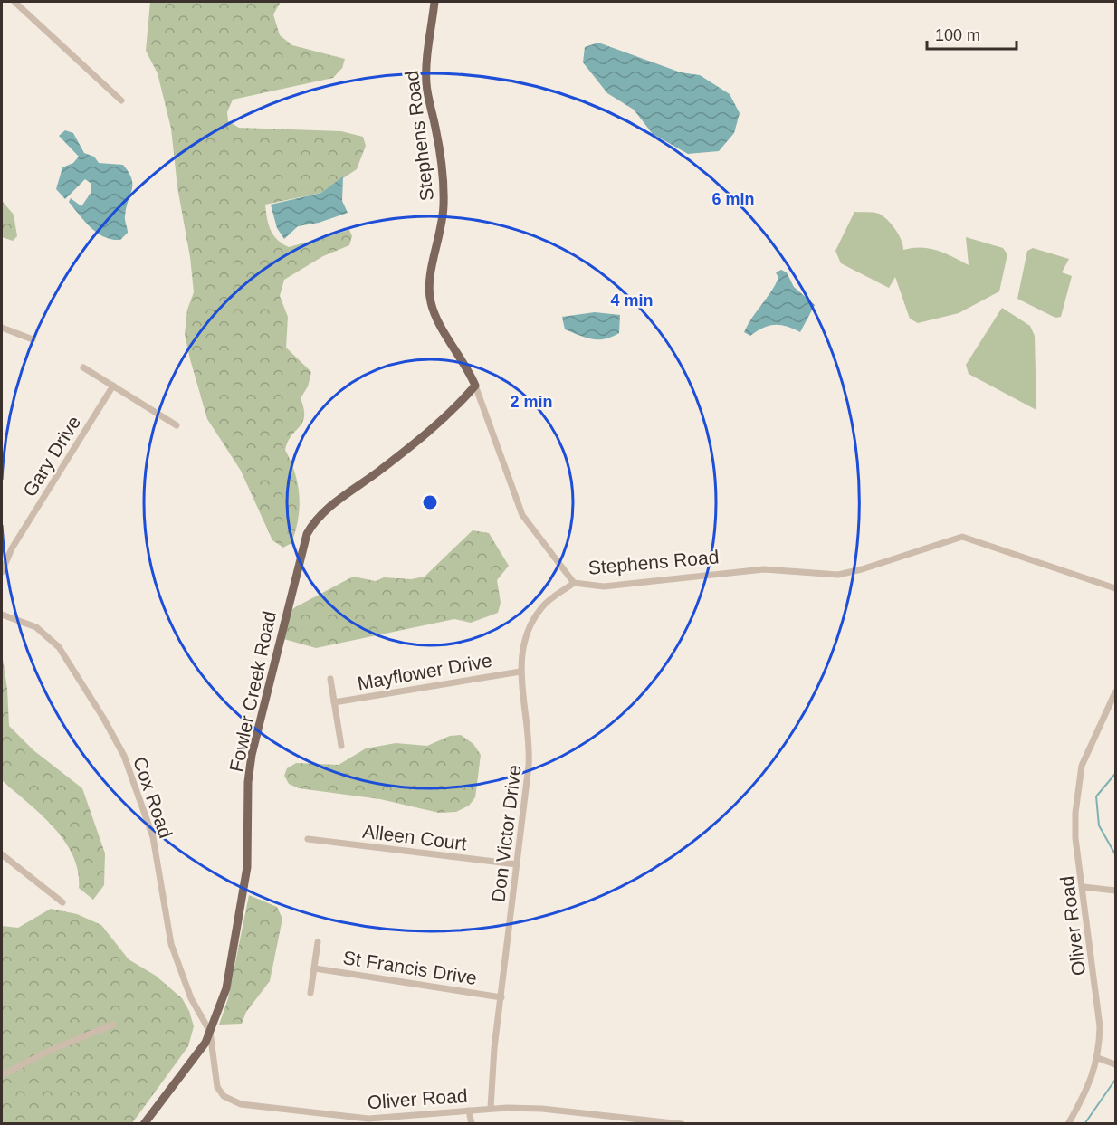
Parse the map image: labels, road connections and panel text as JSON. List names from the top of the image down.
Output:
{
  "streets": {
    "main road": ["Stephens Road", "Fowler Creek Road"],
    "street": [
      "Gary Drive",
      "Mayflower Drive",
      "Cox Road",
      "Don Victor Drive",
      "Alleen Court",
      "Oliver Road",
      "St Francis Drive"
    ]
  },
  "crossings": [
    ["Stephens Road", "Fowler Creek Road"],
    ["Stephens Road", "Don Victor Drive"],
    ["Mayflower Drive", "Don Victor Drive"],
    ["Fowler Creek Road", "Cox Road"],
    ["Fowler Creek Road", "Oliver Road"],
    ["Cox Road", "Oliver Road"],
    ["Don Victor Drive", "Alleen Court"],
    ["Don Victor Drive", "Oliver Road"],
    ["Don Victor Drive", "St Francis Drive"]
  ],
  "scale_bar": "100 m",
  "rings": ["6 min", "4 min", "2 min"]
}
